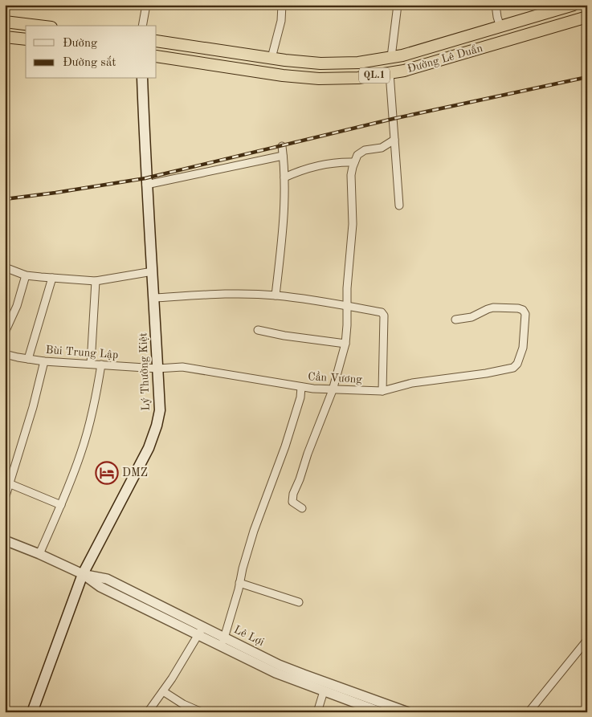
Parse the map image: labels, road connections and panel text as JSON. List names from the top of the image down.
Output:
{
  "streets": {
    "highway": ["Đường Lê Duẩn", "QL.1"],
    "main road": ["Lý Thường Kiệt"],
    "street": ["Bùi Trung Lập", "Cần Vương", "Lê Lợi"]
  },
  "crossings": [
    ["Bùi Trung Lập", "Lý Thường Kiệt"],
    ["Bùi Trung Lập", "Cần Vương"],
    ["Lý Thường Kiệt", "Cần Vương"],
    ["Lý Thường Kiệt", "Lê Lợi"]
  ],
  "places": {
    "hotel": ["DMZ"]
  },
  "legend": ["Đường", "Đường sắt"]
}
